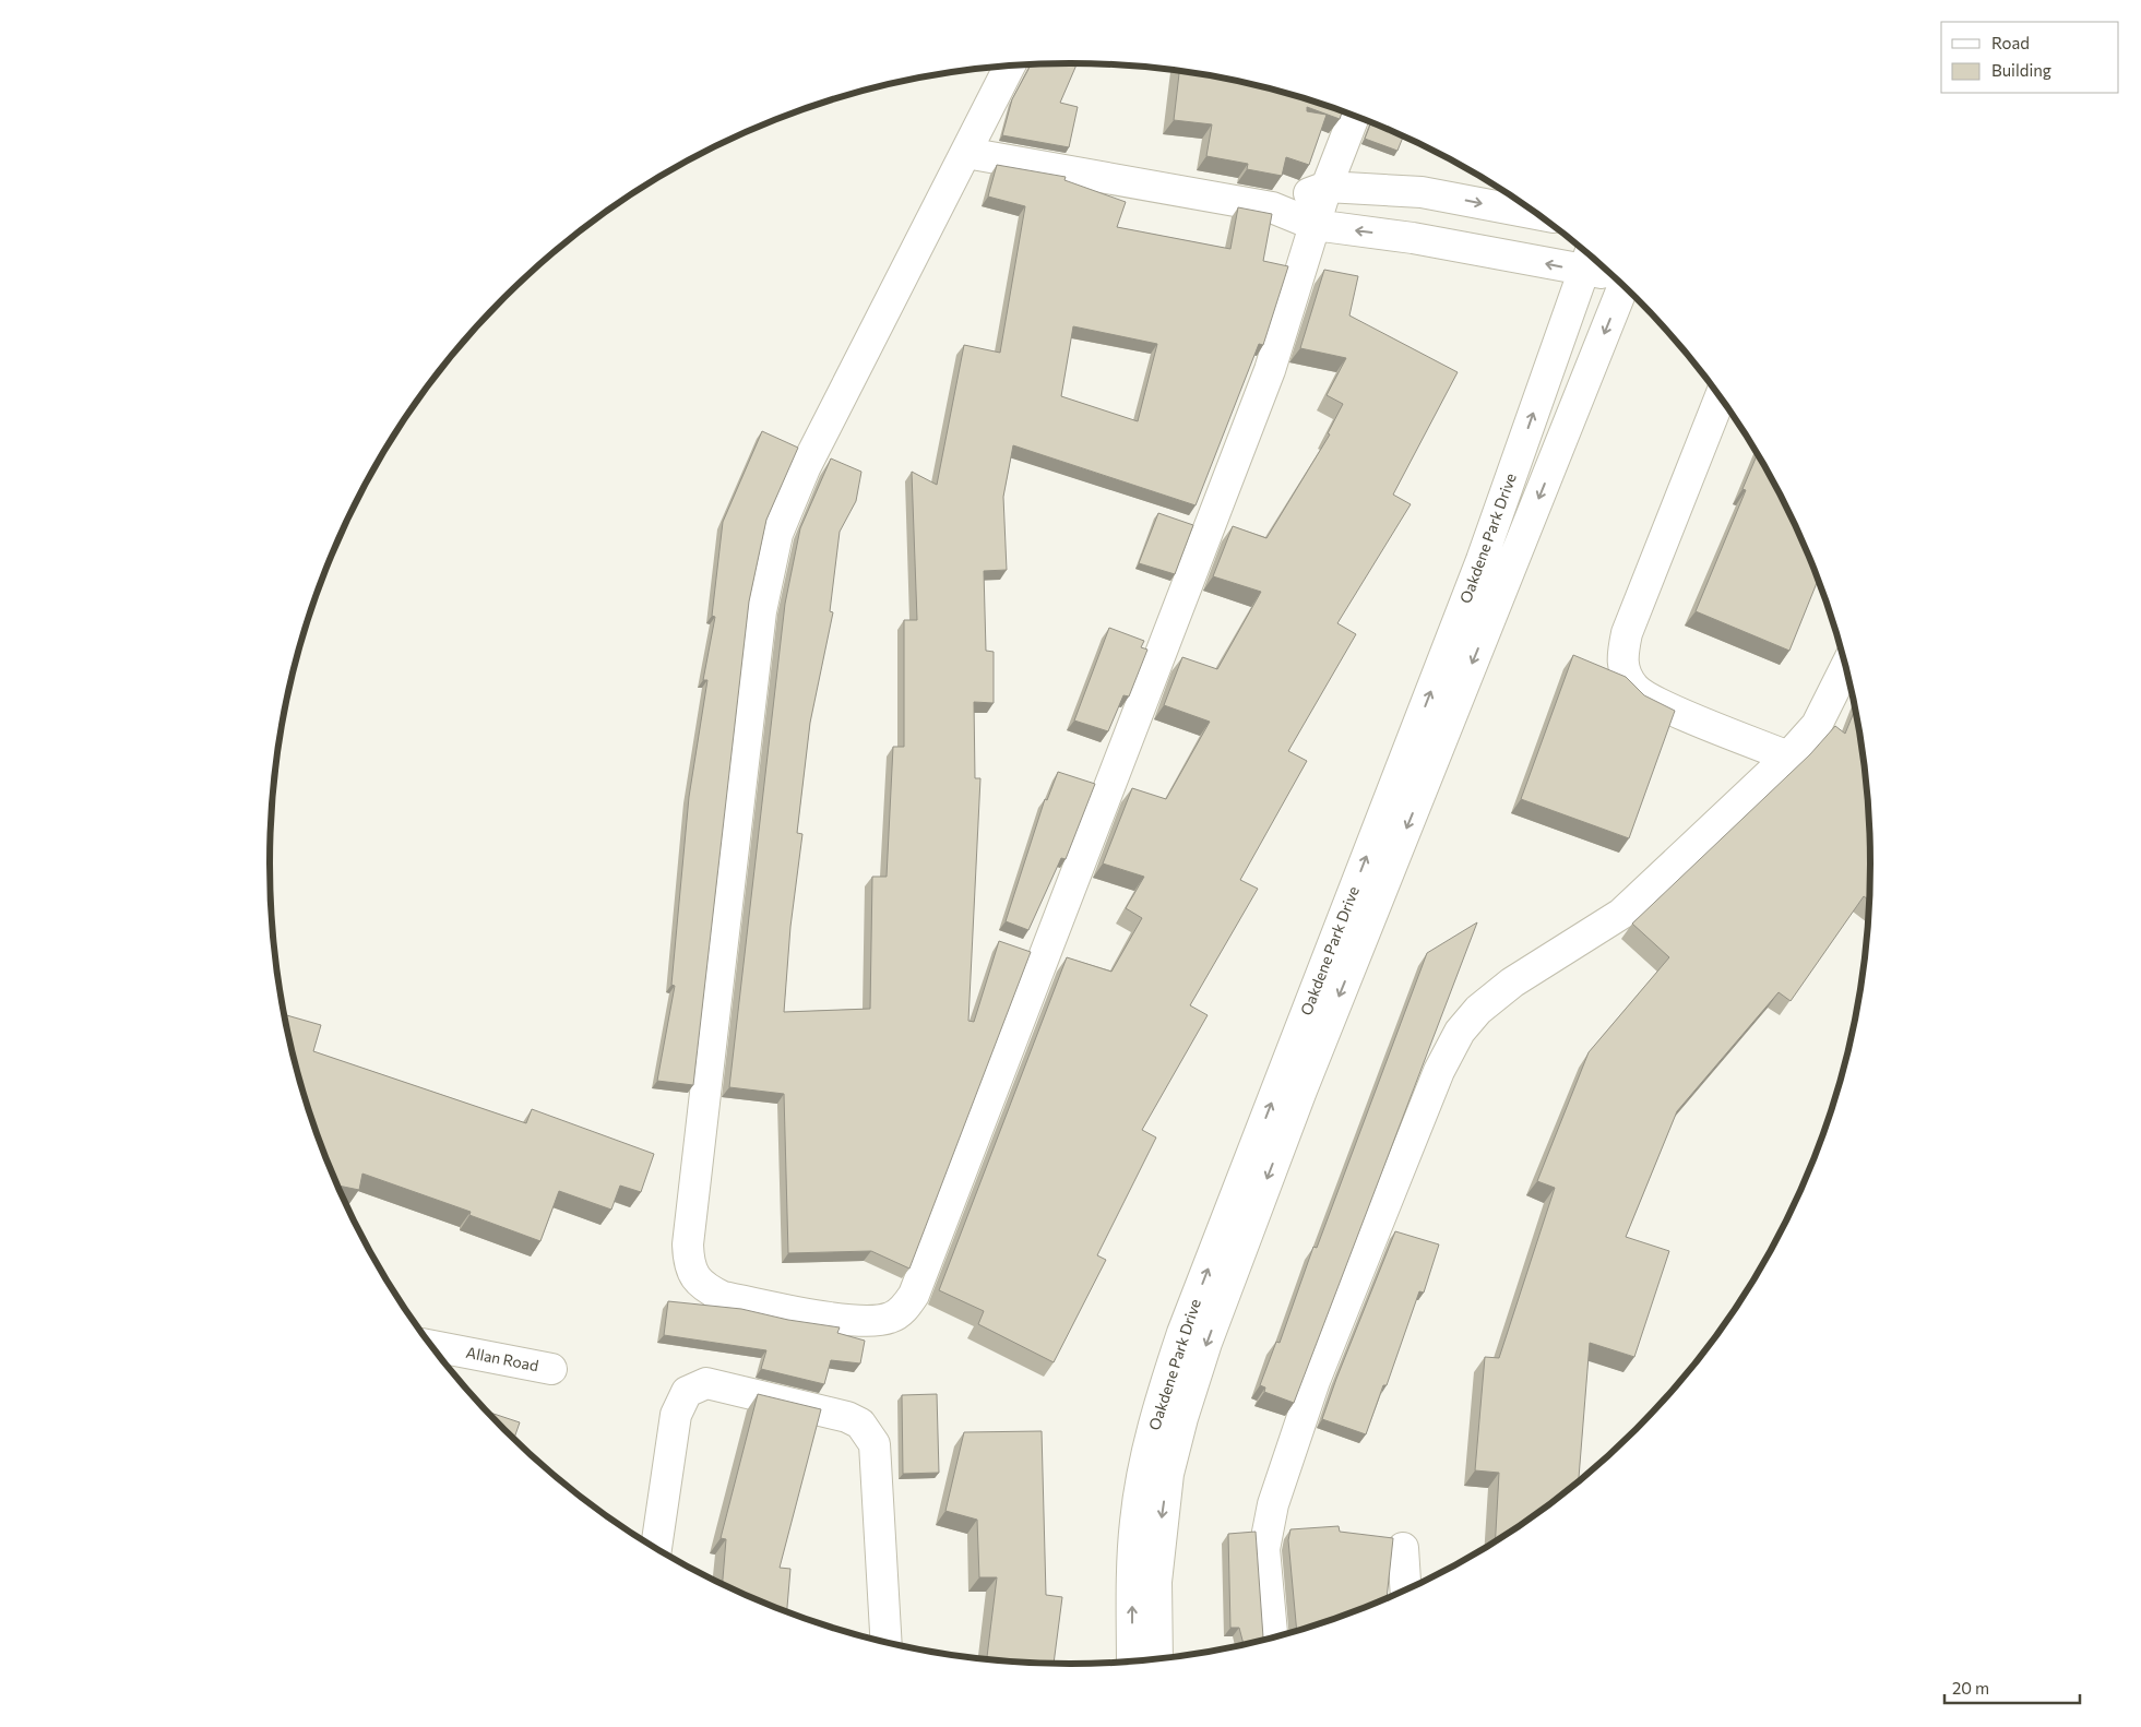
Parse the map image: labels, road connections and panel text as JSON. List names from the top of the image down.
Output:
{
  "streets": {
    "street": ["Oakdene Park Drive", "Allan Road"]
  },
  "legend": ["Road", "Building"],
  "scale_bar": "20 m"
}
